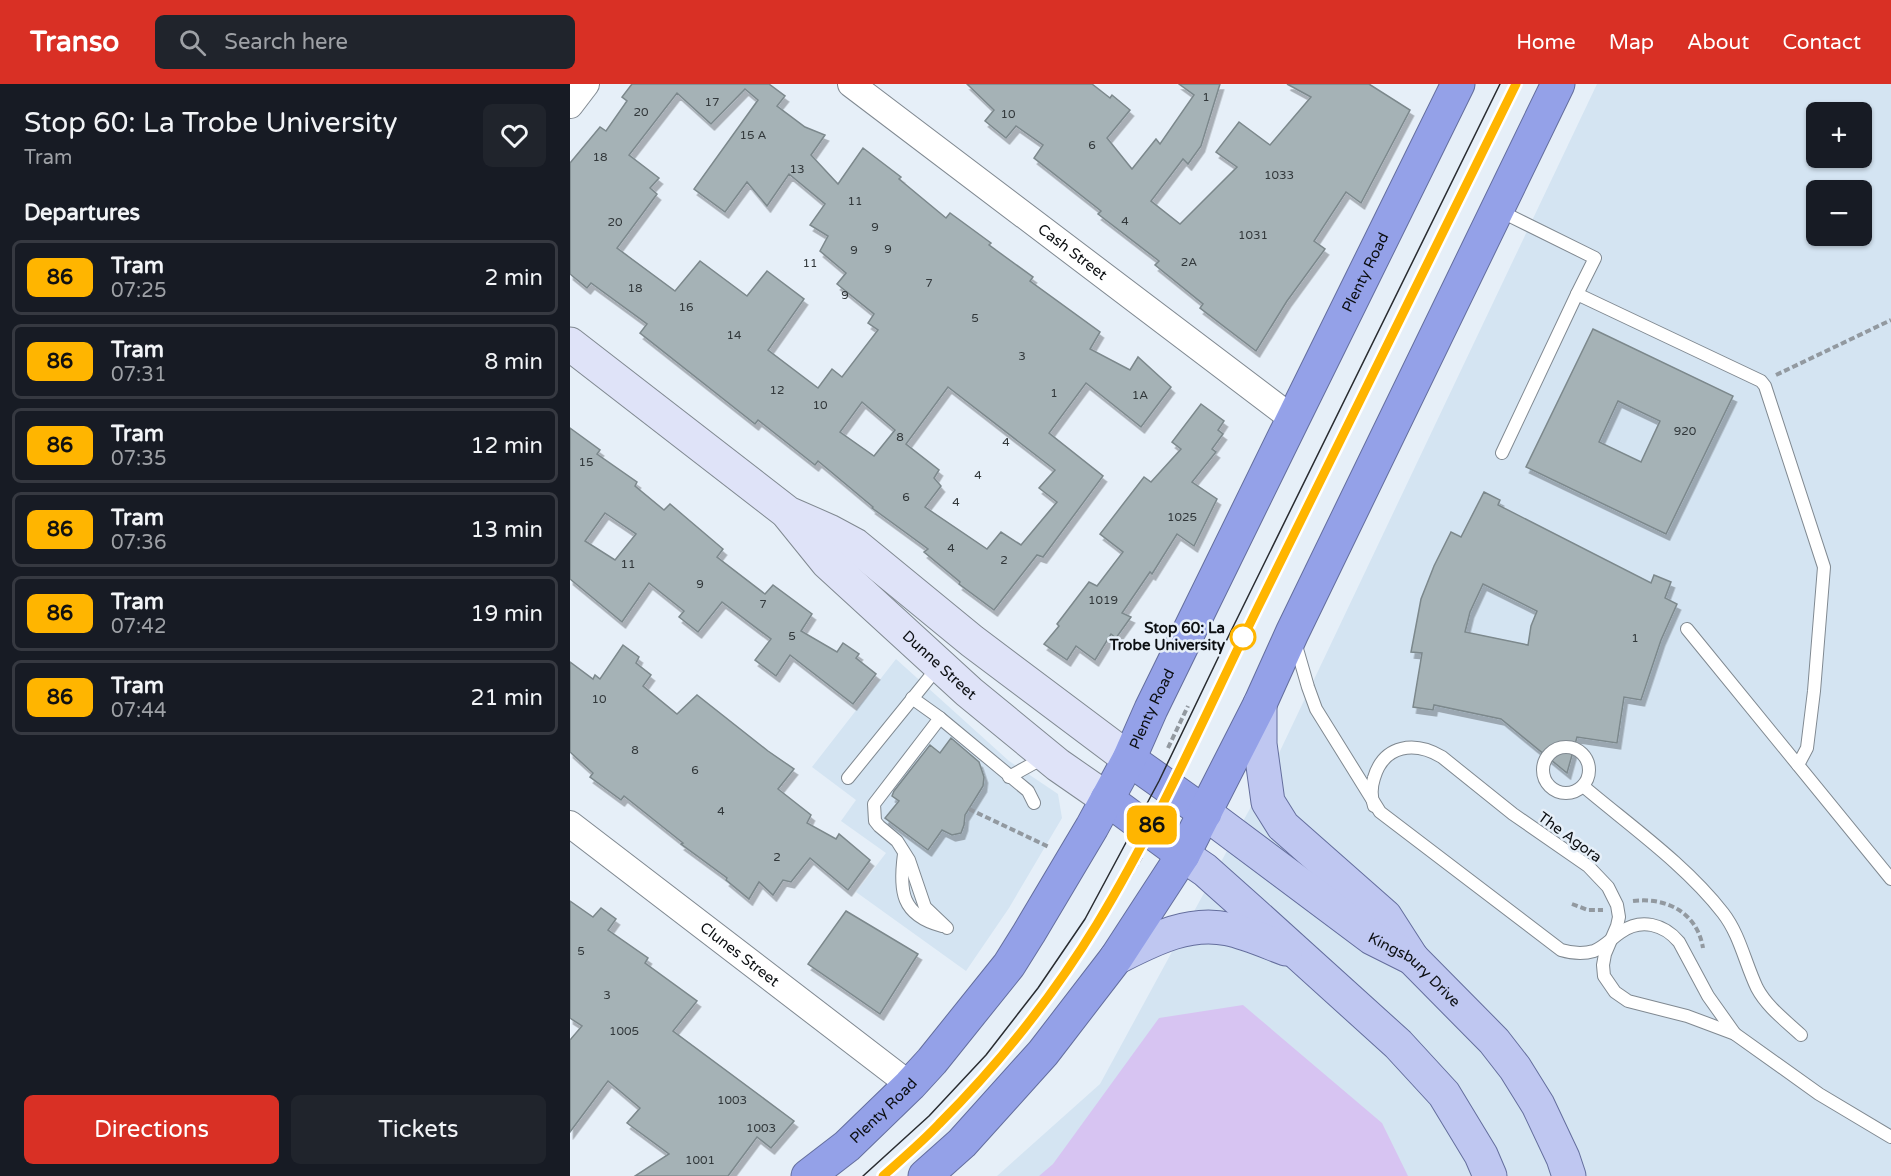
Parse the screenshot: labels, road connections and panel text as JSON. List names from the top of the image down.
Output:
{
  "streets": {
    "highway": ["Plenty Road"],
    "main road": ["Dunne Street", "Kingsbury Drive"],
    "street": ["Cash Street", "Clunes Street"],
    "lane": ["The Agora"]
  },
  "crossings": [
    ["Cash Street", "Plenty Road"],
    ["Plenty Road", "Dunne Street"],
    ["Plenty Road", "Clunes Street"]
  ],
  "places": ["Stop 60: La Trobe University"],
  "lines": ["tram line 86"],
  "house_numbers": [
    "1",
    "17",
    "20",
    "10",
    "15 A",
    "6",
    "18",
    "13",
    "1033",
    "11",
    "4",
    "20",
    "9",
    "1031",
    "9",
    "9",
    "2A",
    "11",
    "7",
    "18",
    "9",
    "16",
    "5",
    "14",
    "3",
    "12",
    "1",
    "1A",
    "10",
    "920",
    "8",
    "4",
    "15",
    "4",
    "6",
    "4",
    "1025",
    "4",
    "2",
    "11",
    "9",
    "1019",
    "7",
    "5",
    "1",
    "10",
    "8",
    "6",
    "4",
    "2",
    "5",
    "3",
    "1005",
    "1003",
    "1003",
    "1001"
  ],
  "page": {
    "header": "Transo",
    "search": "Search here",
    "nav": [
      "Home",
      "Map",
      "About",
      "Contact"
    ],
    "heading": [
      ["Stop 60: La Trobe University", "Tram"],
      "Departures"
    ],
    "on_map": "86",
    "map_buttons": ["+", "−"],
    "list": [
      {
        "mark": "86",
        "name": "Tram",
        "note": "07:25",
        "value": "2 min"
      },
      {
        "mark": "86",
        "name": "Tram",
        "note": "07:31",
        "value": "8 min"
      },
      {
        "mark": "86",
        "name": "Tram",
        "note": "07:35",
        "value": "12 min"
      },
      {
        "mark": "86",
        "name": "Tram",
        "note": "07:36",
        "value": "13 min"
      },
      {
        "mark": "86",
        "name": "Tram",
        "note": "07:42",
        "value": "19 min"
      },
      {
        "mark": "86",
        "name": "Tram",
        "note": "07:44",
        "value": "21 min"
      }
    ],
    "buttons": ["Directions", "Tickets"]
  }
}
